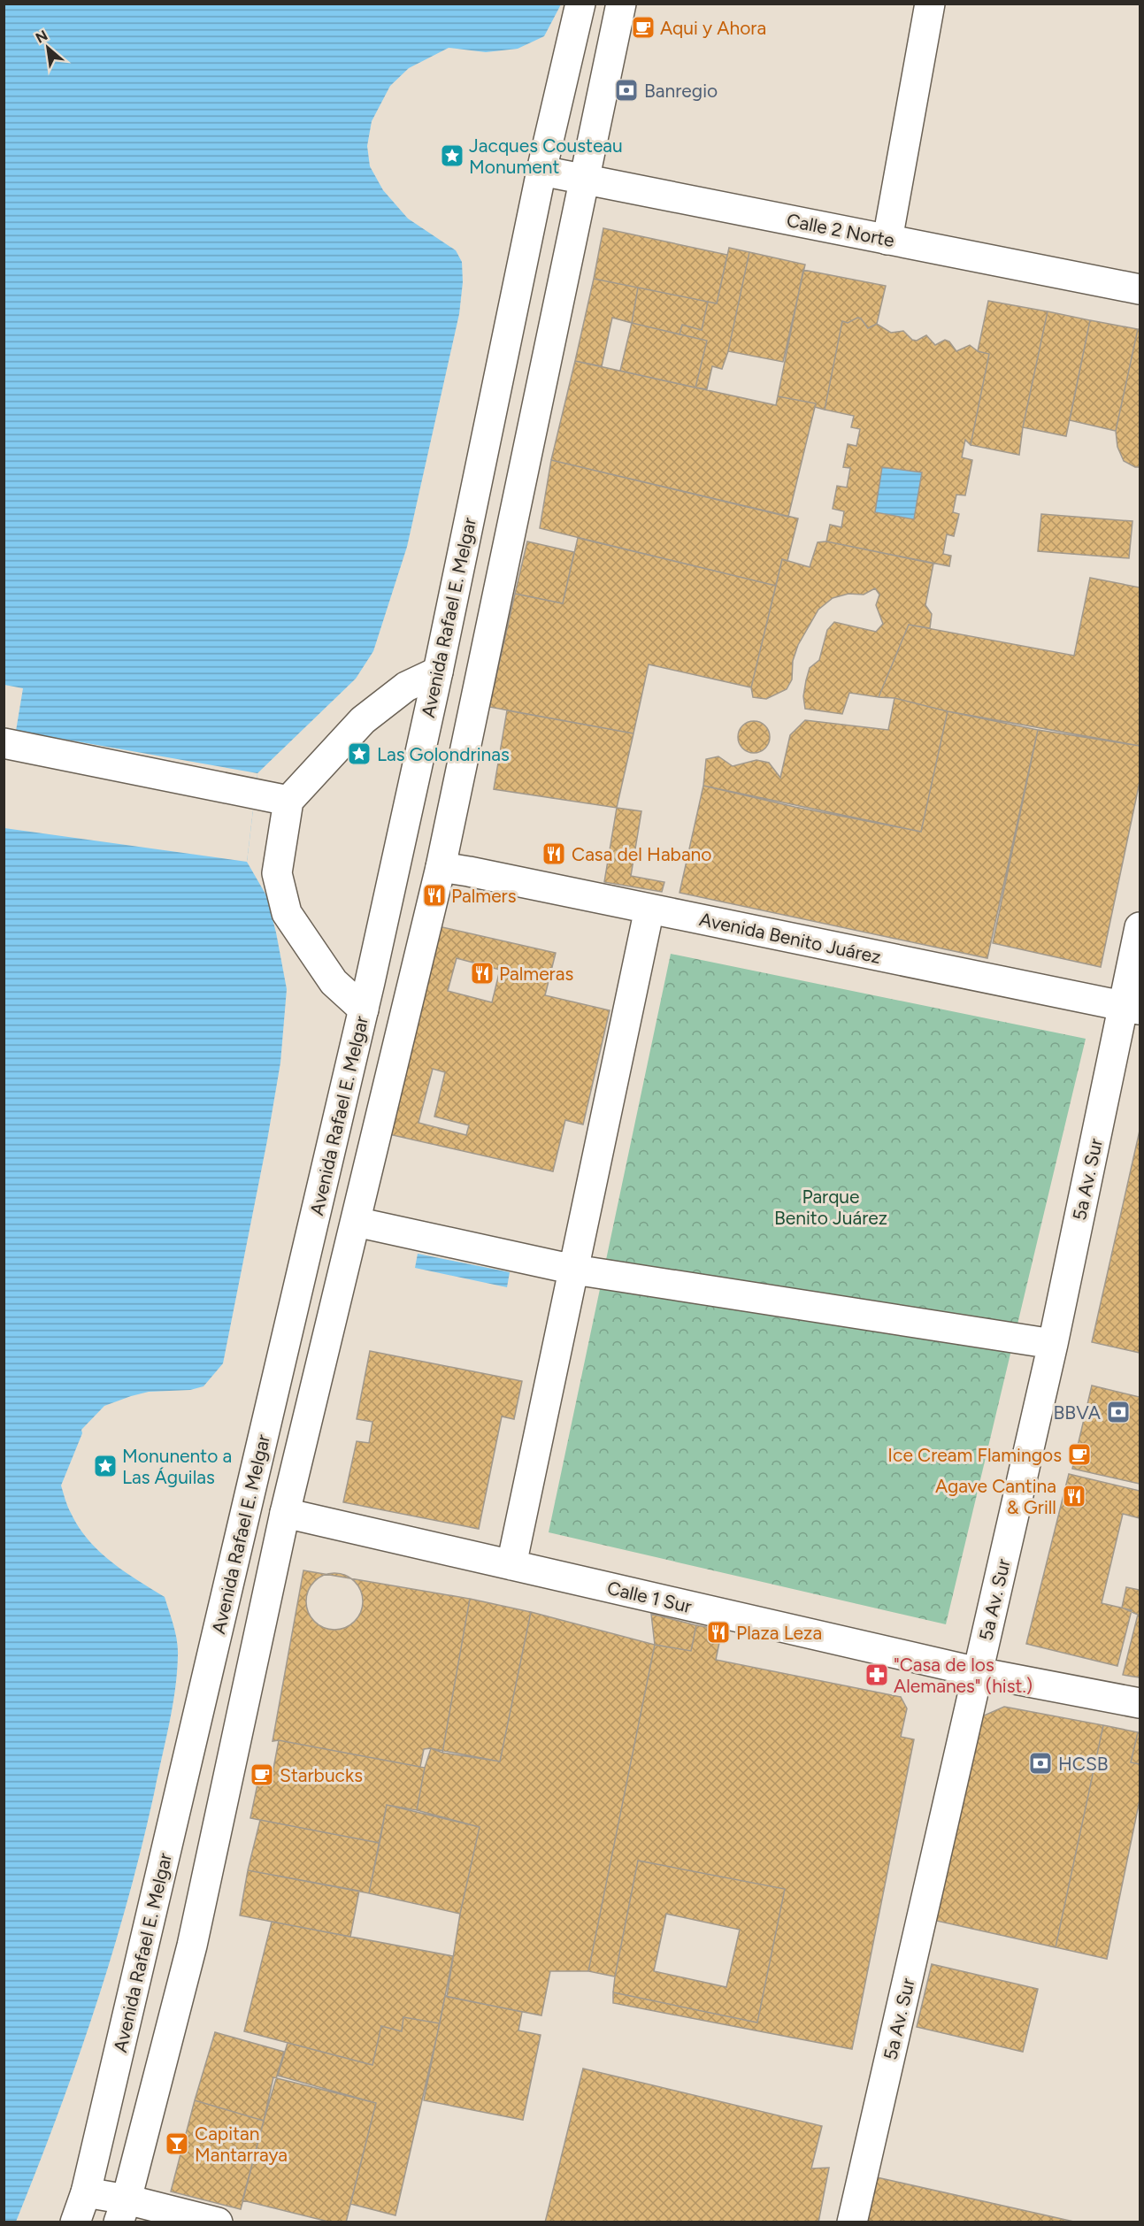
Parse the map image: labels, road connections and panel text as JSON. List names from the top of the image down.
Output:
{
  "streets": {
    "main road": [
      "Calle 2 Norte",
      "Avenida Rafael E. Melgar",
      "Avenida Benito Juárez",
      "5a Av. Sur",
      "Calle 1 Sur"
    ]
  },
  "crossings": [
    ["Calle 2 Norte", "Avenida Rafael E. Melgar"],
    ["Avenida Rafael E. Melgar", "Avenida Benito Juárez"],
    ["Avenida Rafael E. Melgar", "Calle 1 Sur"],
    ["Avenida Benito Juárez", "5a Av. Sur"],
    ["5a Av. Sur", "Calle 1 Sur"]
  ],
  "parks": ["Parque Benito Juárez"],
  "places": {
    "cafe": ["Aqui y Ahora", "Ice Cream Flamingos", "Starbucks"],
    "bank": ["Banregio", "BBVA", "HCSB"],
    "place": ["Jacques Cousteau Monument", "Las Golondrinas", "Monunento a Las Águilas"],
    "restaurant": [
      "Casa del Habano",
      "Palmers",
      "Palmeras",
      "Agave Cantina & Grill",
      "Plaza Leza"
    ],
    "pharmacy": ["\"Casa de los Alemanes\" (hist.)"],
    "bar": ["Capitan Mantarraya"]
  },
  "north": "top left"
}
